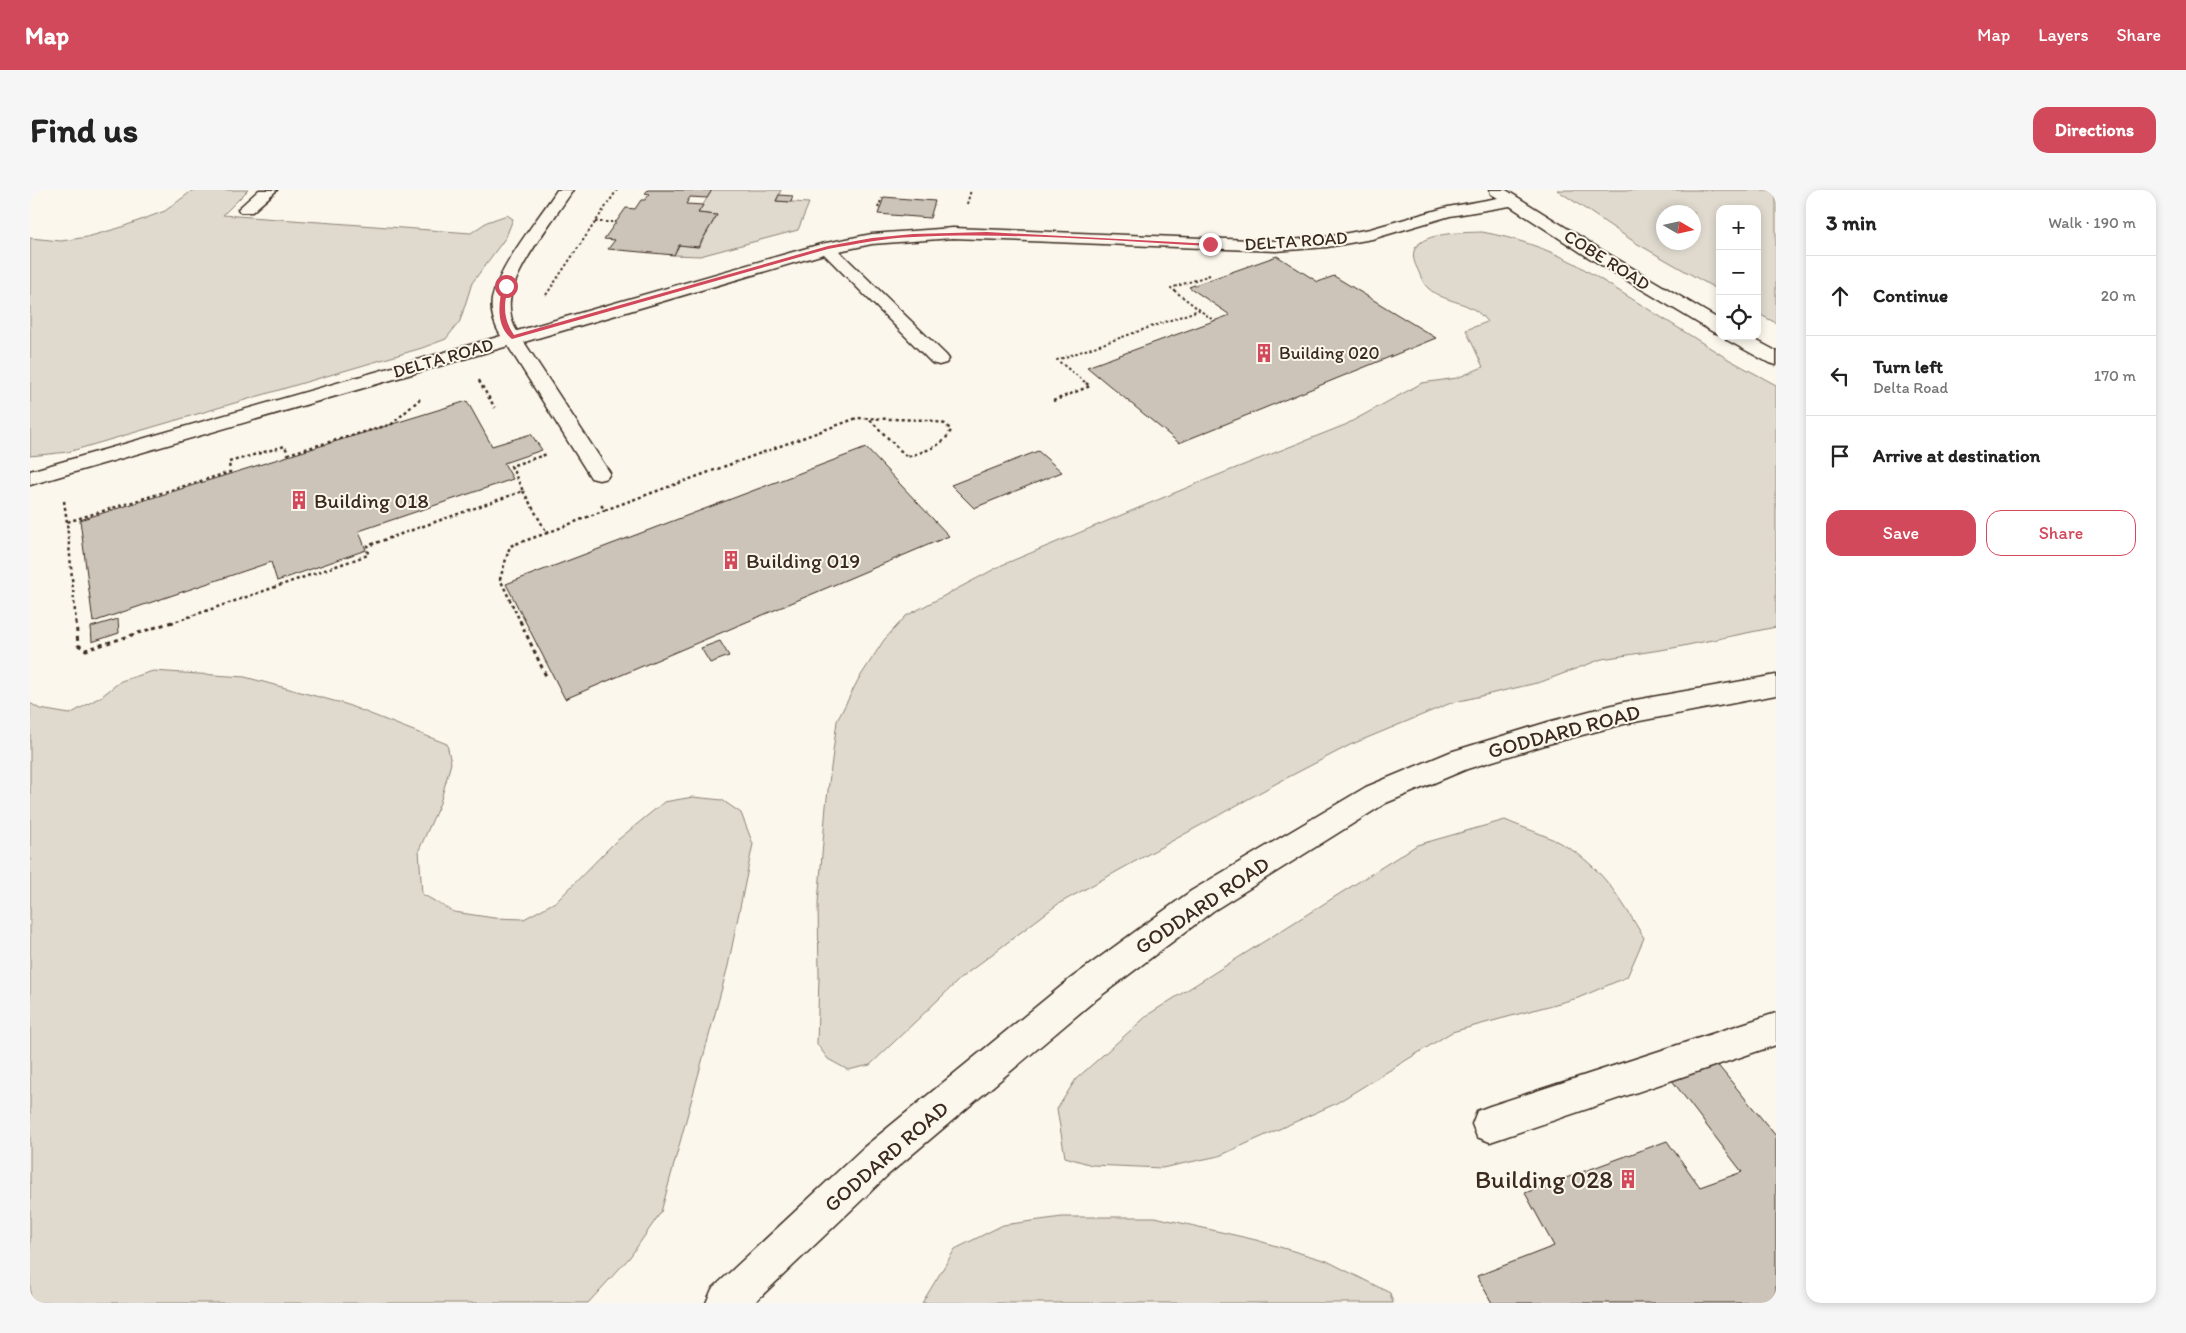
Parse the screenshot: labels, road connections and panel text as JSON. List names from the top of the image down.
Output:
{
  "streets": {
    "street": ["DELTA ROAD", "COBE ROAD", "GODDARD ROAD"]
  },
  "crossings": [
    ["DELTA ROAD", "COBE ROAD"]
  ],
  "places": {
    "building": [
      "Building 020",
      "Building 018",
      "Building 019",
      "Building 028"
    ]
  },
  "north": "right",
  "page": {
    "header": "Map",
    "nav": ["Map", "Layers", "Share"],
    "buttons": [
      "Directions",
      ["Save", "Share"]
    ],
    "title": "Find us",
    "heading": ["3 min", "Walk · 190 m"],
    "map_buttons": ["+", "−"],
    "list": [
      ["Continue", "20 m"],
      ["Turn left", "Delta Road", "170 m"],
      "Arrive at destination"
    ]
  }
}
